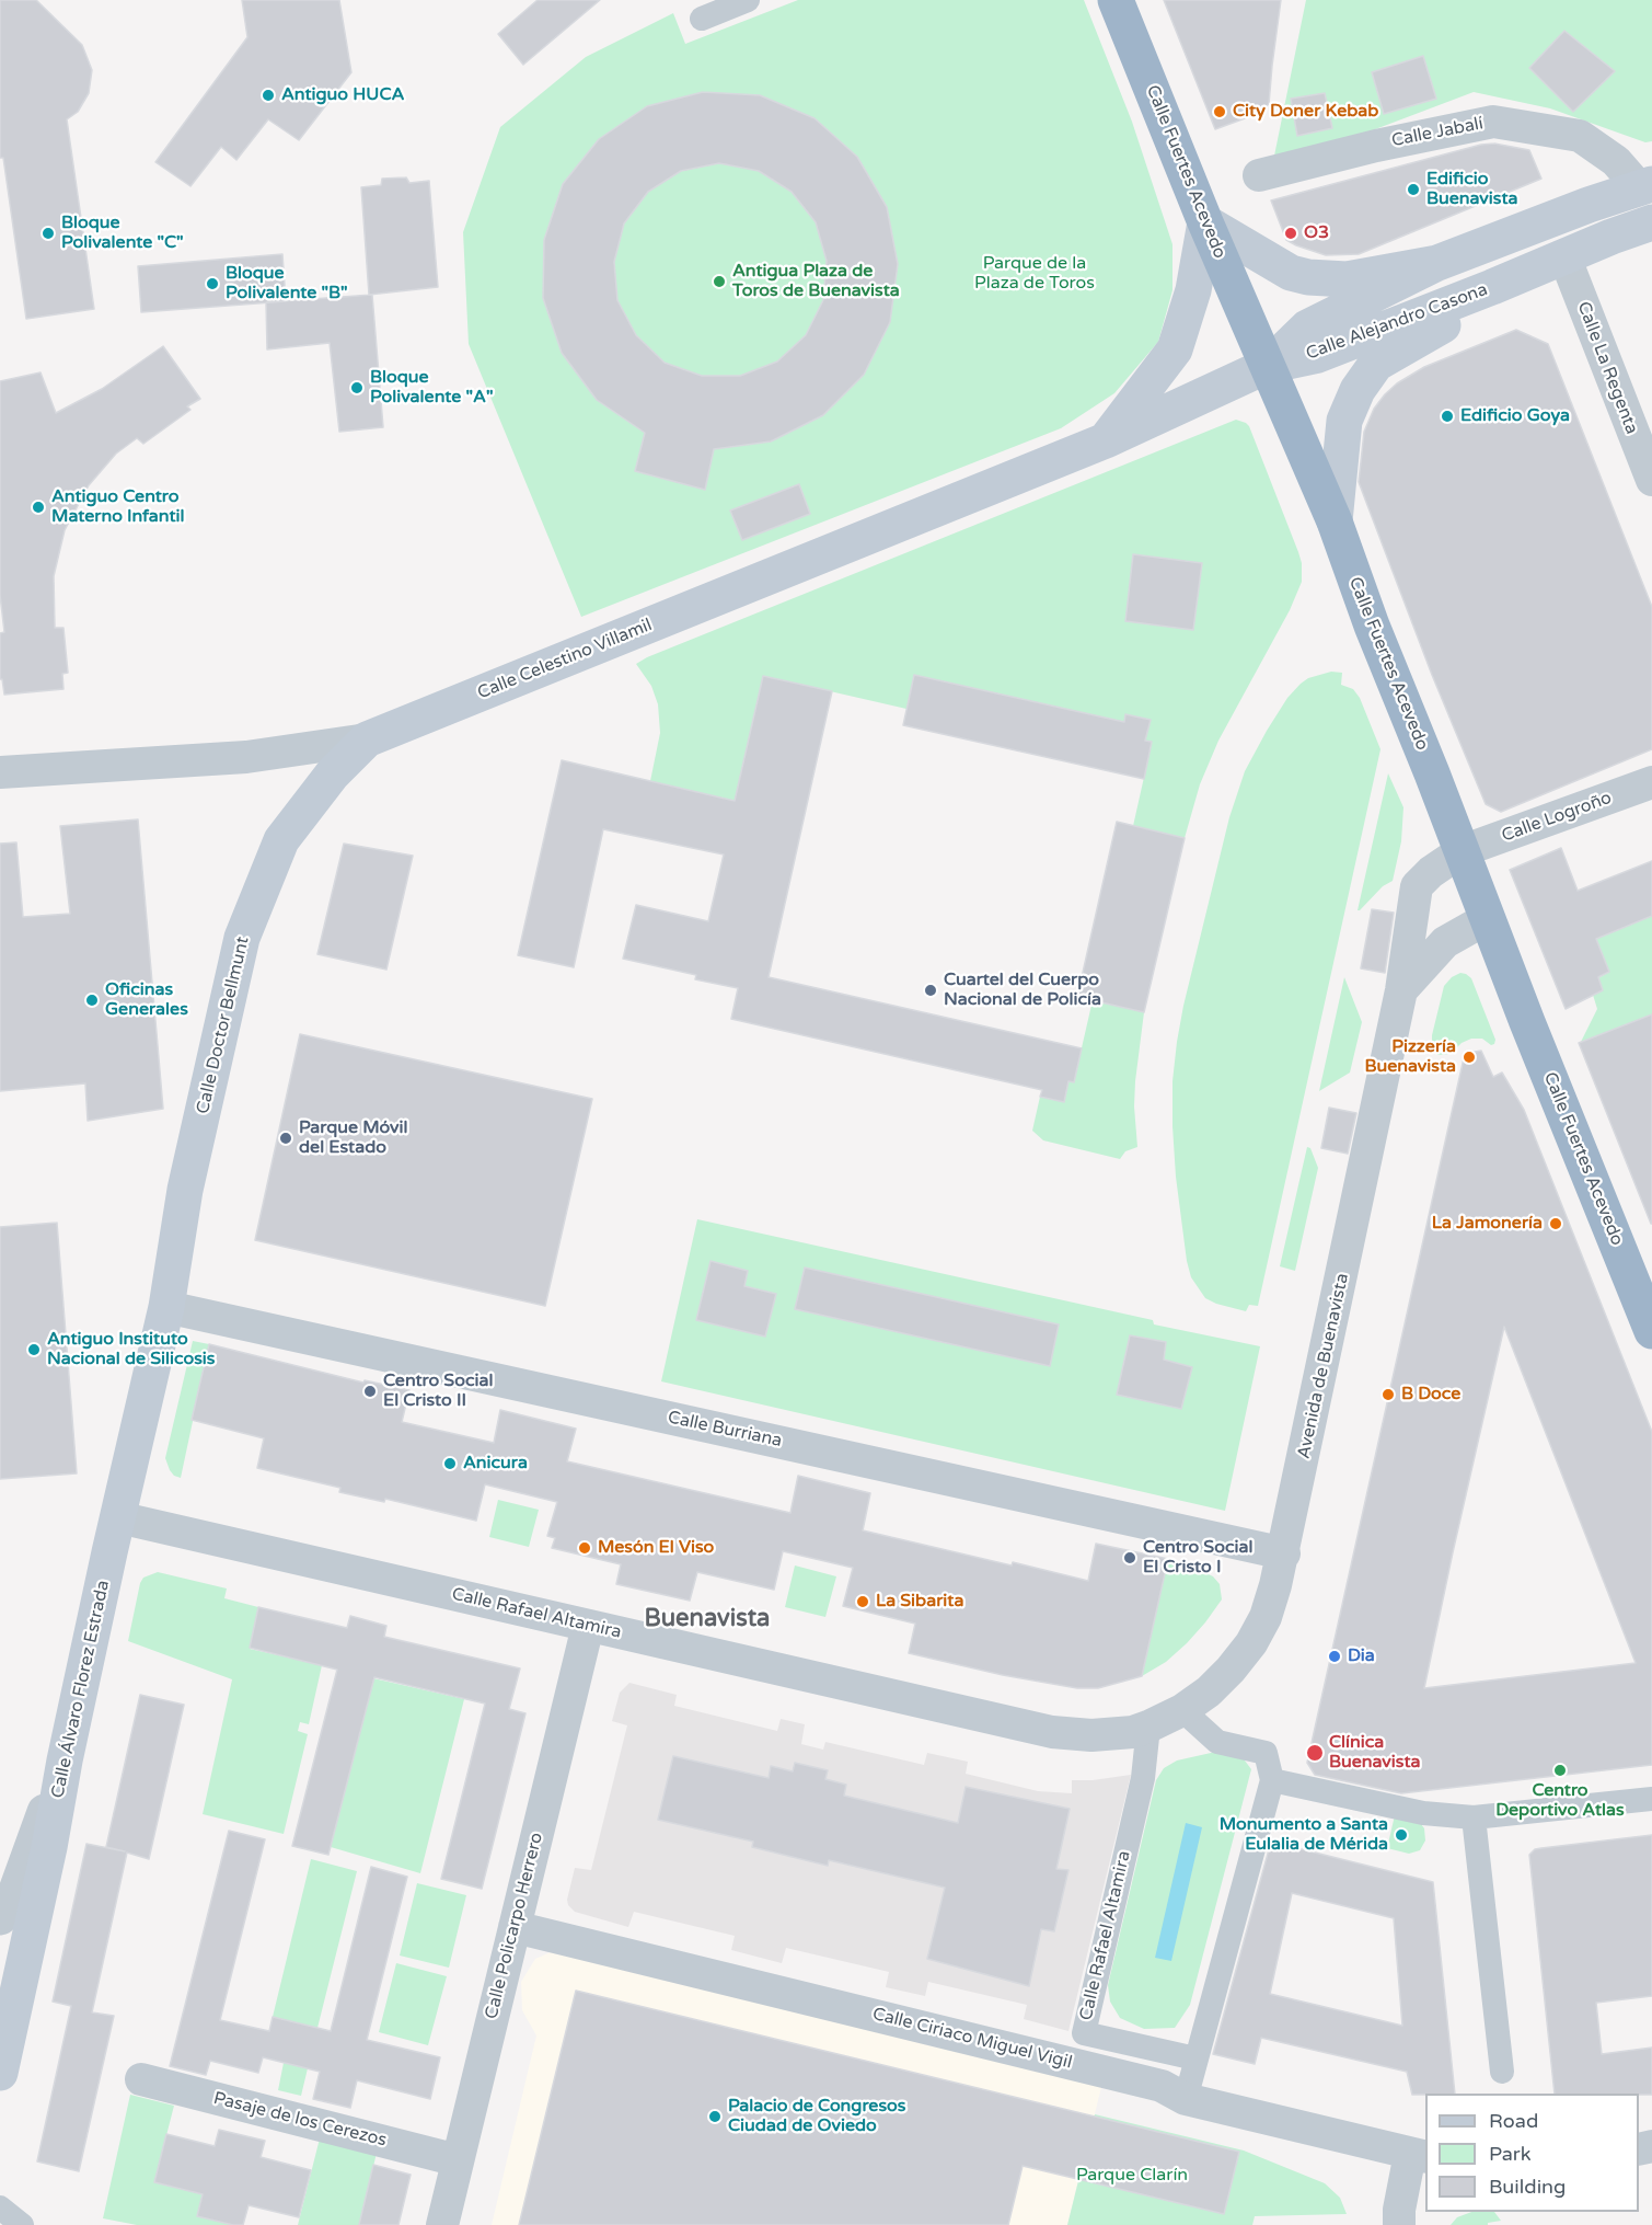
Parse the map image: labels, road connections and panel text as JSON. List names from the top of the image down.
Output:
{
  "streets": {
    "highway": ["Calle Fuertes Acevedo"],
    "main road": [
      "Calle Alejandro Casona",
      "Calle Celestino Villamil",
      "Calle Doctor Bellmunt",
      "Calle Álvaro Florez Estrada"
    ],
    "street": [
      "Calle Jabalí",
      "Calle La Regenta",
      "Calle Logroño",
      "Avenida de Buenavista",
      "Calle Burriana",
      "Calle Rafael Altamira",
      "Calle Policarpo Herrero",
      "Calle Ciriaco Miguel Vigil",
      "Pasaje de los Cerezos"
    ]
  },
  "crossings": [
    ["Calle Jabalí", "Calle Alejandro Casona"],
    ["Calle Fuertes Acevedo", "Calle Alejandro Casona"],
    ["Calle Fuertes Acevedo", "Calle Celestino Villamil"],
    ["Calle Fuertes Acevedo", "Calle Logroño"],
    ["Calle Fuertes Acevedo", "Avenida de Buenavista"],
    ["Calle Alejandro Casona", "Calle La Regenta"],
    ["Calle Alejandro Casona", "Calle Celestino Villamil"],
    ["Calle Celestino Villamil", "Calle Doctor Bellmunt"],
    ["Calle Logroño", "Avenida de Buenavista"],
    ["Calle Doctor Bellmunt", "Calle Burriana"],
    ["Calle Doctor Bellmunt", "Calle Álvaro Florez Estrada"],
    ["Avenida de Buenavista", "Calle Burriana"],
    ["Avenida de Buenavista", "Calle Rafael Altamira"],
    ["Calle Burriana", "Calle Álvaro Florez Estrada"],
    ["Calle Rafael Altamira", "Calle Álvaro Florez Estrada"],
    ["Calle Rafael Altamira", "Calle Policarpo Herrero"],
    ["Calle Policarpo Herrero", "Calle Ciriaco Miguel Vigil"],
    ["Calle Policarpo Herrero", "Pasaje de los Cerezos"]
  ],
  "districts": ["Buenavista"],
  "parks": ["Parque de la Plaza de Toros", "Parque Clarín"],
  "places": [
    "Antiguo HUCA",
    "City Doner Kebab",
    "Edificio Buenavista",
    "Bloque Polivalente \"C\"",
    "O3",
    "Antigua Plaza de Toros de Buenavista",
    "Bloque Polivalente \"B\"",
    "Bloque Polivalente \"A\"",
    "Edificio Goya",
    "Antiguo Centro Materno Infantil",
    "Cuartel del Cuerpo Nacional de Policía",
    "Oficinas Generales",
    "Pizzería Buenavista",
    "Parque Móvil del Estado",
    "La Jamonería",
    "Antiguo Instituto Nacional de Silicosis",
    "Centro Social El Cristo II",
    "B Doce",
    "Anicura",
    "Mesón El Viso",
    "Centro Social El Cristo I",
    "La Sibarita",
    "Dia",
    "Clínica Buenavista",
    "Centro Deportivo Atlas",
    "Monumento a Santa Eulalia de Mérida",
    "Palacio de Congresos Ciudad de Oviedo"
  ],
  "legend": ["Road", "Park", "Building"]
}
